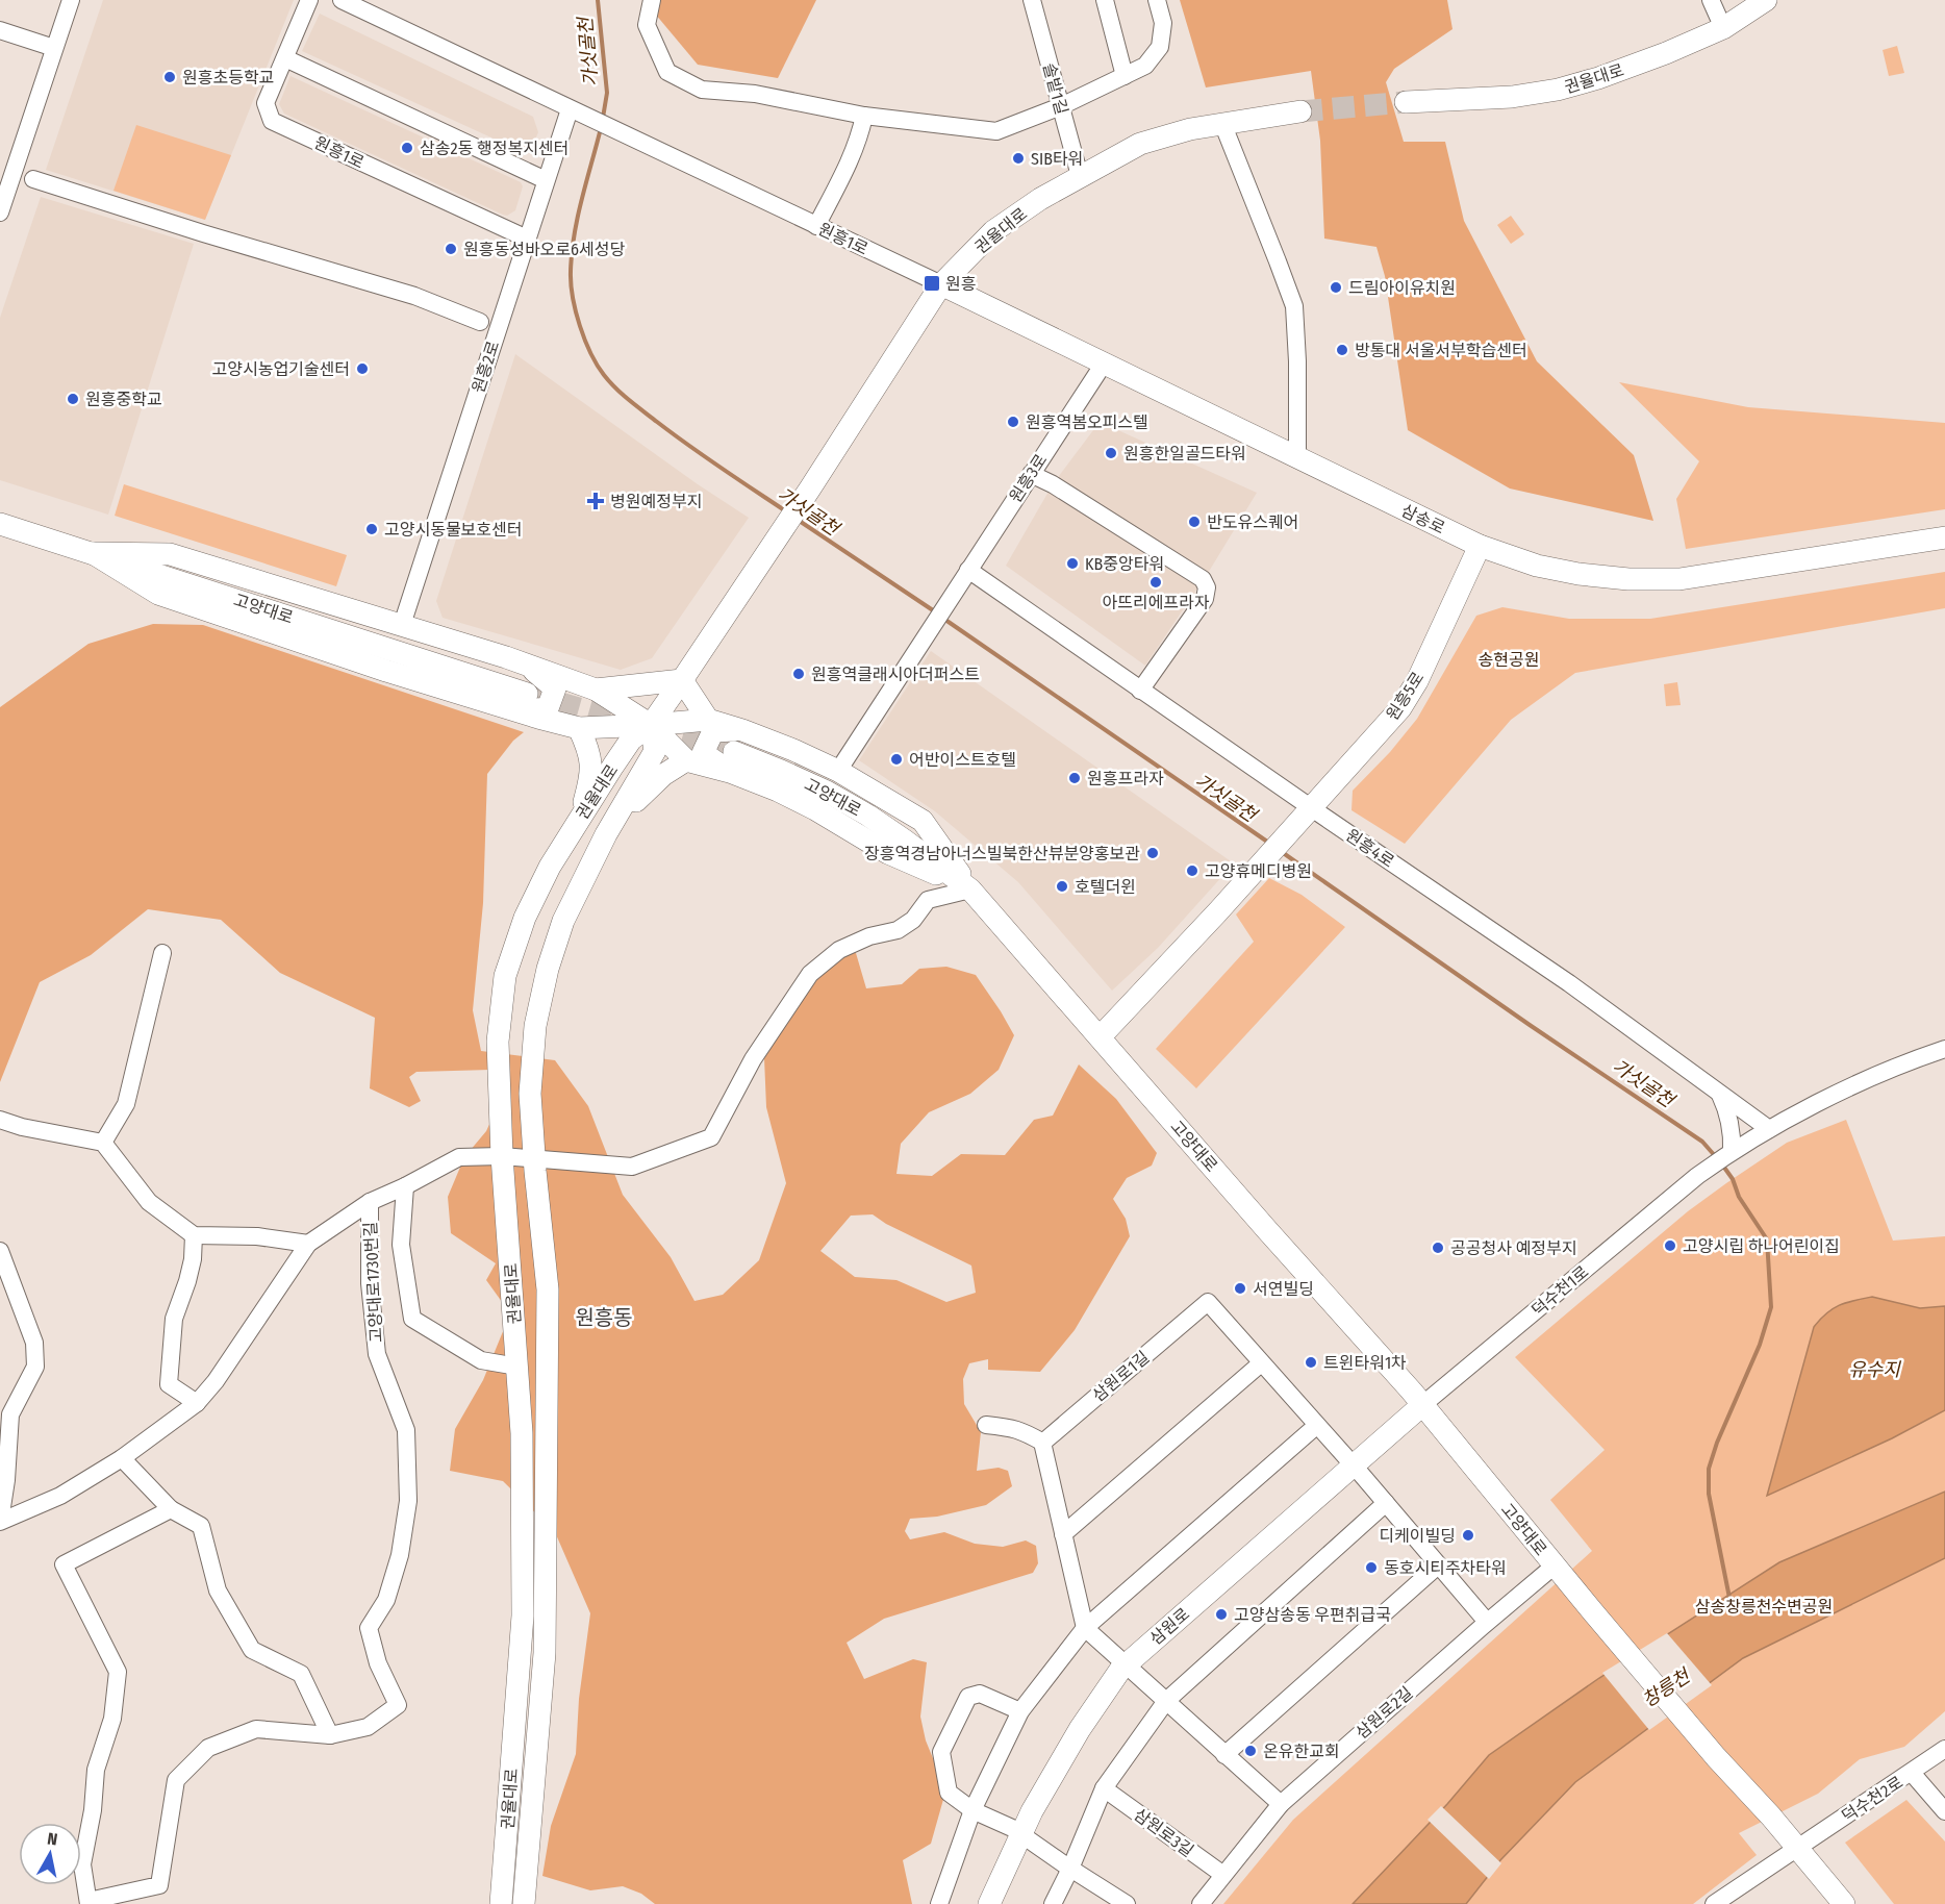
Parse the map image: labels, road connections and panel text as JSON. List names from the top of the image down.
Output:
{
  "streets": {
    "main road": [
      "권율대로",
      "삼송로",
      "고양대로",
      "원흥5로",
      "삼원로"
    ],
    "street": [
      "솔밭1길",
      "원흥1로",
      "원흥2로",
      "원흥3로",
      "원흥4로",
      "고양대로1730번길",
      "덕수천1로",
      "삼원로1길",
      "삼원로2길",
      "덕수천2로",
      "삼원로3길"
    ]
  },
  "crossings": [
    ["권율대로", "솔밭1길"],
    ["권율대로", "원흥1로"],
    ["권율대로", "삼송로"],
    ["권율대로", "고양대로"],
    ["권율대로", "고양대로1730번길"],
    ["원흥1로", "원흥2로"],
    ["원흥1로", "삼송로"],
    ["원흥3로", "삼송로"],
    ["원흥3로", "원흥4로"],
    ["삼송로", "원흥5로"],
    ["고양대로", "원흥5로"],
    ["고양대로", "고양대로1730번길"],
    ["고양대로", "덕수천1로"],
    ["고양대로", "삼원로"],
    ["고양대로", "삼원로2길"],
    ["고양대로", "덕수천2로"],
    ["원흥5로", "원흥4로"],
    ["덕수천1로", "삼원로"],
    ["삼원로1길", "삼원로"]
  ],
  "districts": ["원흥동"],
  "water": ["가싯골천", "유수지", "창릉천"],
  "parks": ["송현공원", "삼송창릉천수변공원"],
  "places": {
    "other": [
      "원흥초등학교",
      "삼송2동 행정복지센터",
      "SIB타워",
      "원흥동성바오로6세성당",
      "드림아이유치원",
      "방통대 서울서부학습센터",
      "고양시농업기술센터",
      "원흥중학교",
      "원흥역봄오피스텔",
      "원흥한일골드타워",
      "반도유스퀘어",
      "고양시동물보호센터",
      "KB중앙타워",
      "아뜨리에프라자",
      "원흥역클래시아더퍼스트",
      "어반이스트호텔",
      "원흥프라자",
      "장흥역경남아너스빌북한산뷰분양홍보관",
      "고양휴메디병원",
      "호텔더윈",
      "고양시립 하나어린이집",
      "공공청사 예정부지",
      "서연빌딩",
      "트윈타워1차",
      "디케이빌딩",
      "동호시티주차타워",
      "고양삼송동 우편취급국",
      "온유한교회"
    ],
    "transit": ["원흥"],
    "health": ["병원예정부지"]
  },
  "north": "top"
}
